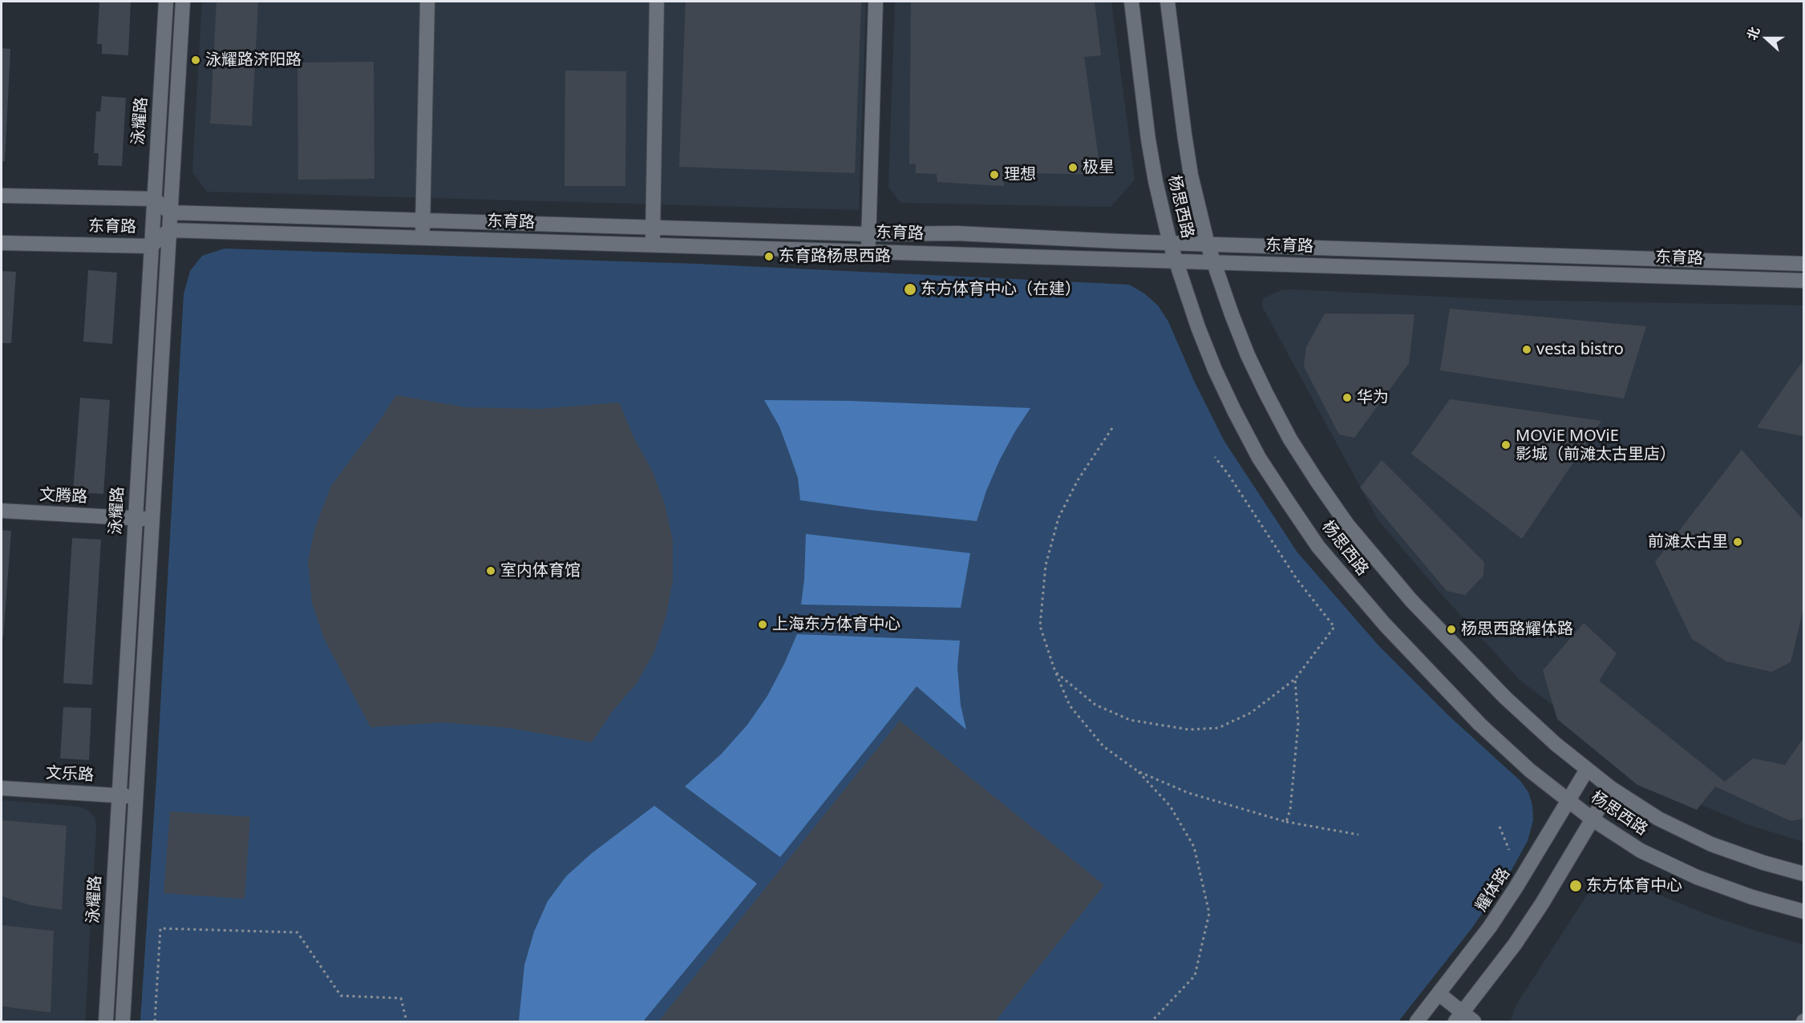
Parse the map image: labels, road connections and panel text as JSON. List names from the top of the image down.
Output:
{
  "streets": {
    "street": [
      "泳耀路",
      "杨思西路",
      "东育路",
      "文腾路",
      "文乐路",
      "耀体路"
    ]
  },
  "crossings": [
    ["泳耀路", "东育路"],
    ["泳耀路", "文腾路"],
    ["泳耀路", "文乐路"],
    ["杨思西路", "东育路"],
    ["杨思西路", "耀体路"]
  ],
  "places": [
    "泳耀路济阳路",
    "极星",
    "理想",
    "东育路杨思西路",
    "东方体育中心（在建）",
    "vesta bistro",
    "华为",
    "MOViE MOViE 影城（前滩太古里店）",
    "前滩太古里",
    "室内体育馆",
    "上海东方体育中心",
    "杨思西路耀体路",
    "东方体育中心"
  ],
  "north": "left"
}
